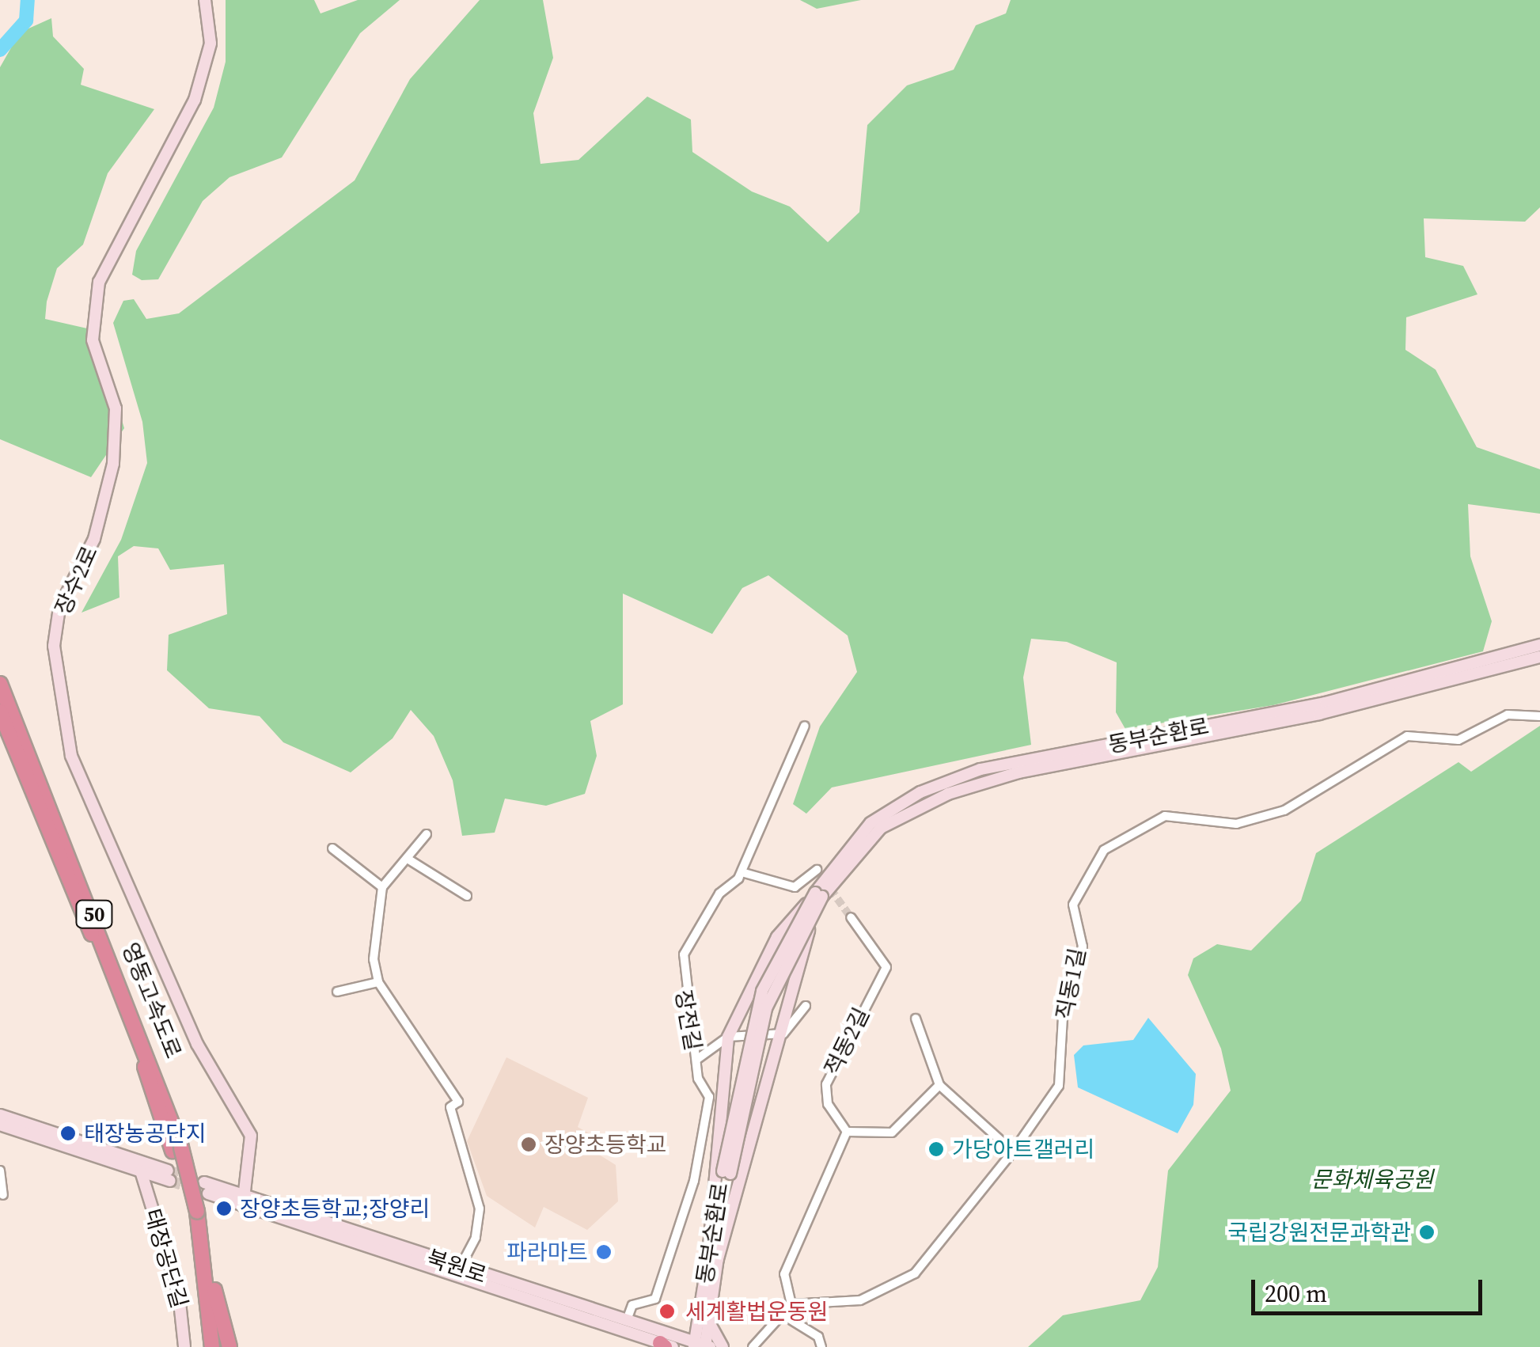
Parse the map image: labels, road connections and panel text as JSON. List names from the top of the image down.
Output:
{
  "streets": {
    "highway": ["50", "영동고속도로"],
    "street": [
      "장수2로",
      "동부순환로",
      "직동1길",
      "장전길",
      "적동2길",
      "태장공단길",
      "북원로"
    ]
  },
  "crossings": [
    ["장수2로", "북원로"],
    ["동부순환로", "북원로"],
    ["장전길", "북원로"]
  ],
  "parks": ["문화체육공원"],
  "places": [
    "태장농공단지",
    "장양초등학교",
    "가당아트갤러리",
    "장양초등학교;장양리",
    "국립강원전문과학관",
    "파라마트",
    "세계활법운동원"
  ],
  "scale_bar": "200 m"
}
